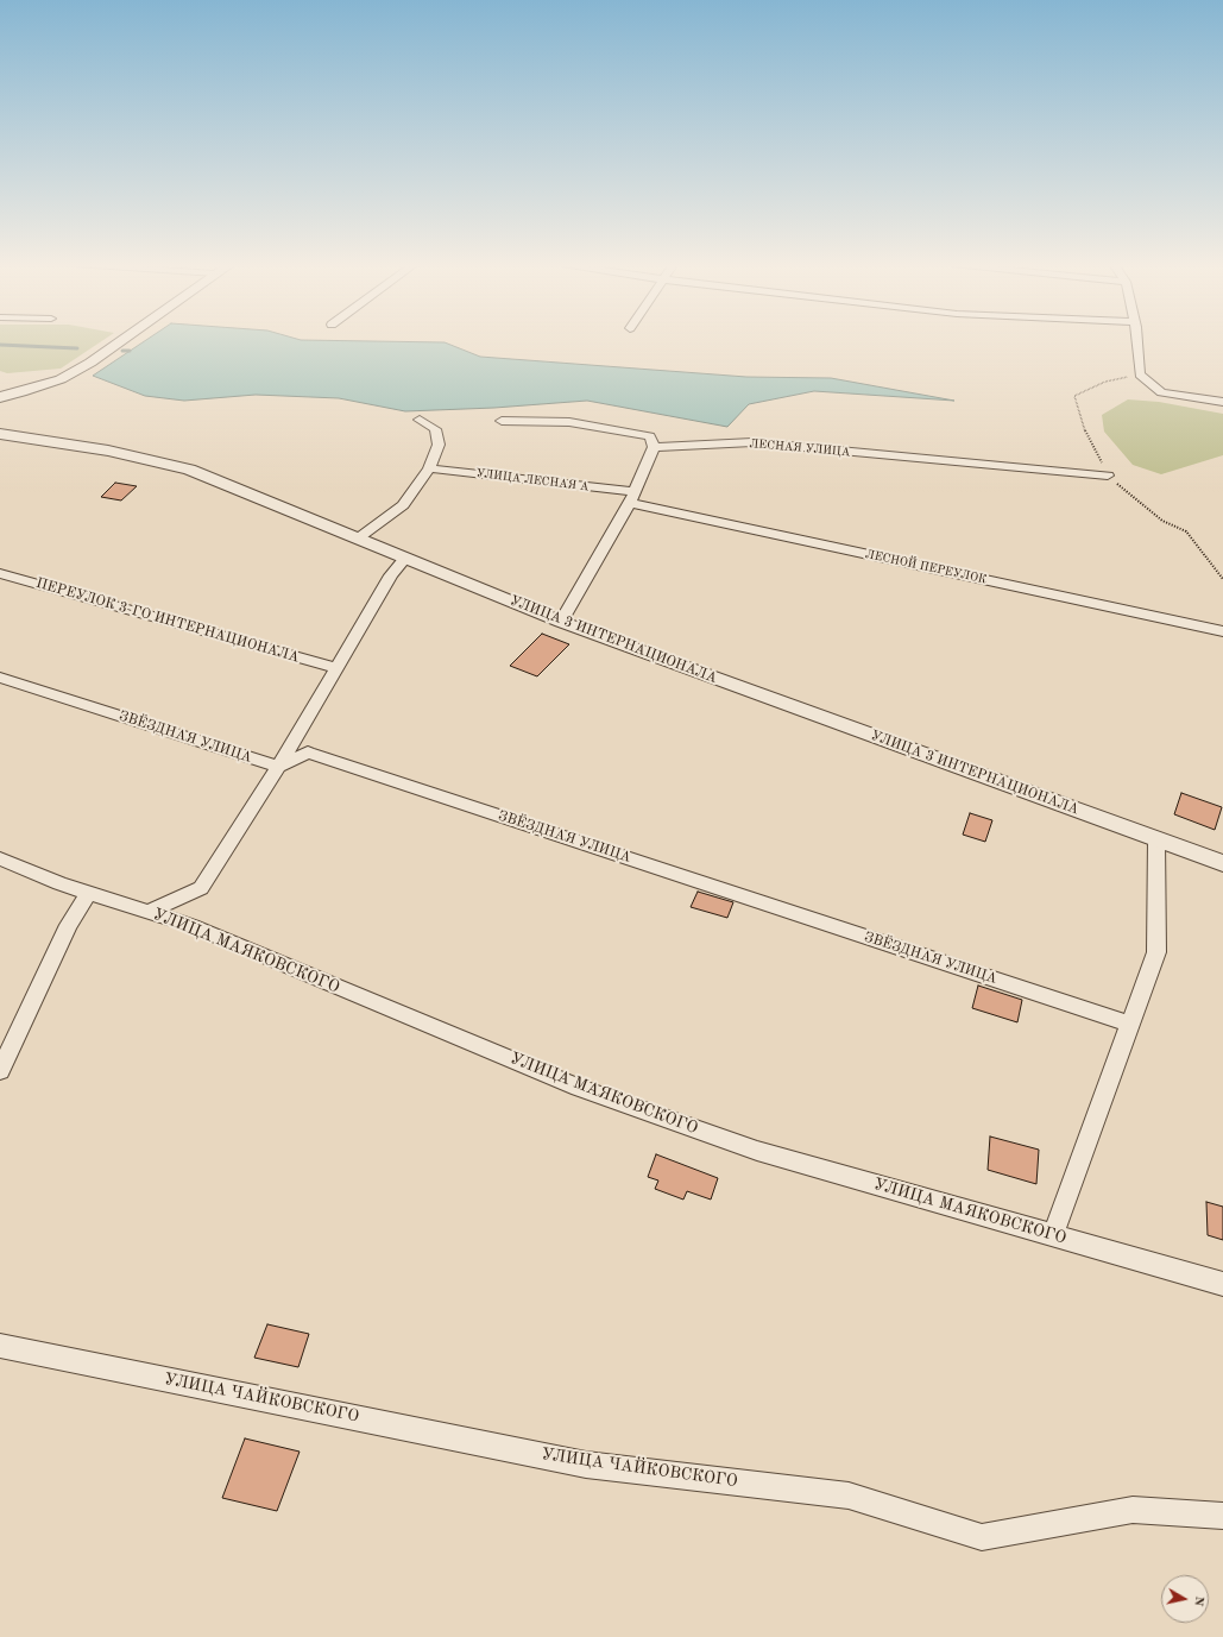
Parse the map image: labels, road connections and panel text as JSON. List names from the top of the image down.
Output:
{
  "streets": {
    "street": [
      "ЛЕСНАЯ УЛИЦА",
      "УЛИЦА ЛЕСНАЯ А",
      "ЛЕСНОЙ ПЕРЕУЛОК",
      "ПЕРЕУЛОК 3-ГО ИНТЕРНАЦИОНАЛА",
      "УЛИЦА 3 ИНТЕРНАЦИОНАЛА",
      "ЗВЁЗДНАЯ УЛИЦА",
      "УЛИЦА МАЯКОВСКОГО",
      "УЛИЦА ЧАЙКОВСКОГО"
    ]
  },
  "crossings": [
    ["УЛИЦА ЛЕСНАЯ А", "ЛЕСНОЙ ПЕРЕУЛОК"]
  ],
  "north": "right"
}
